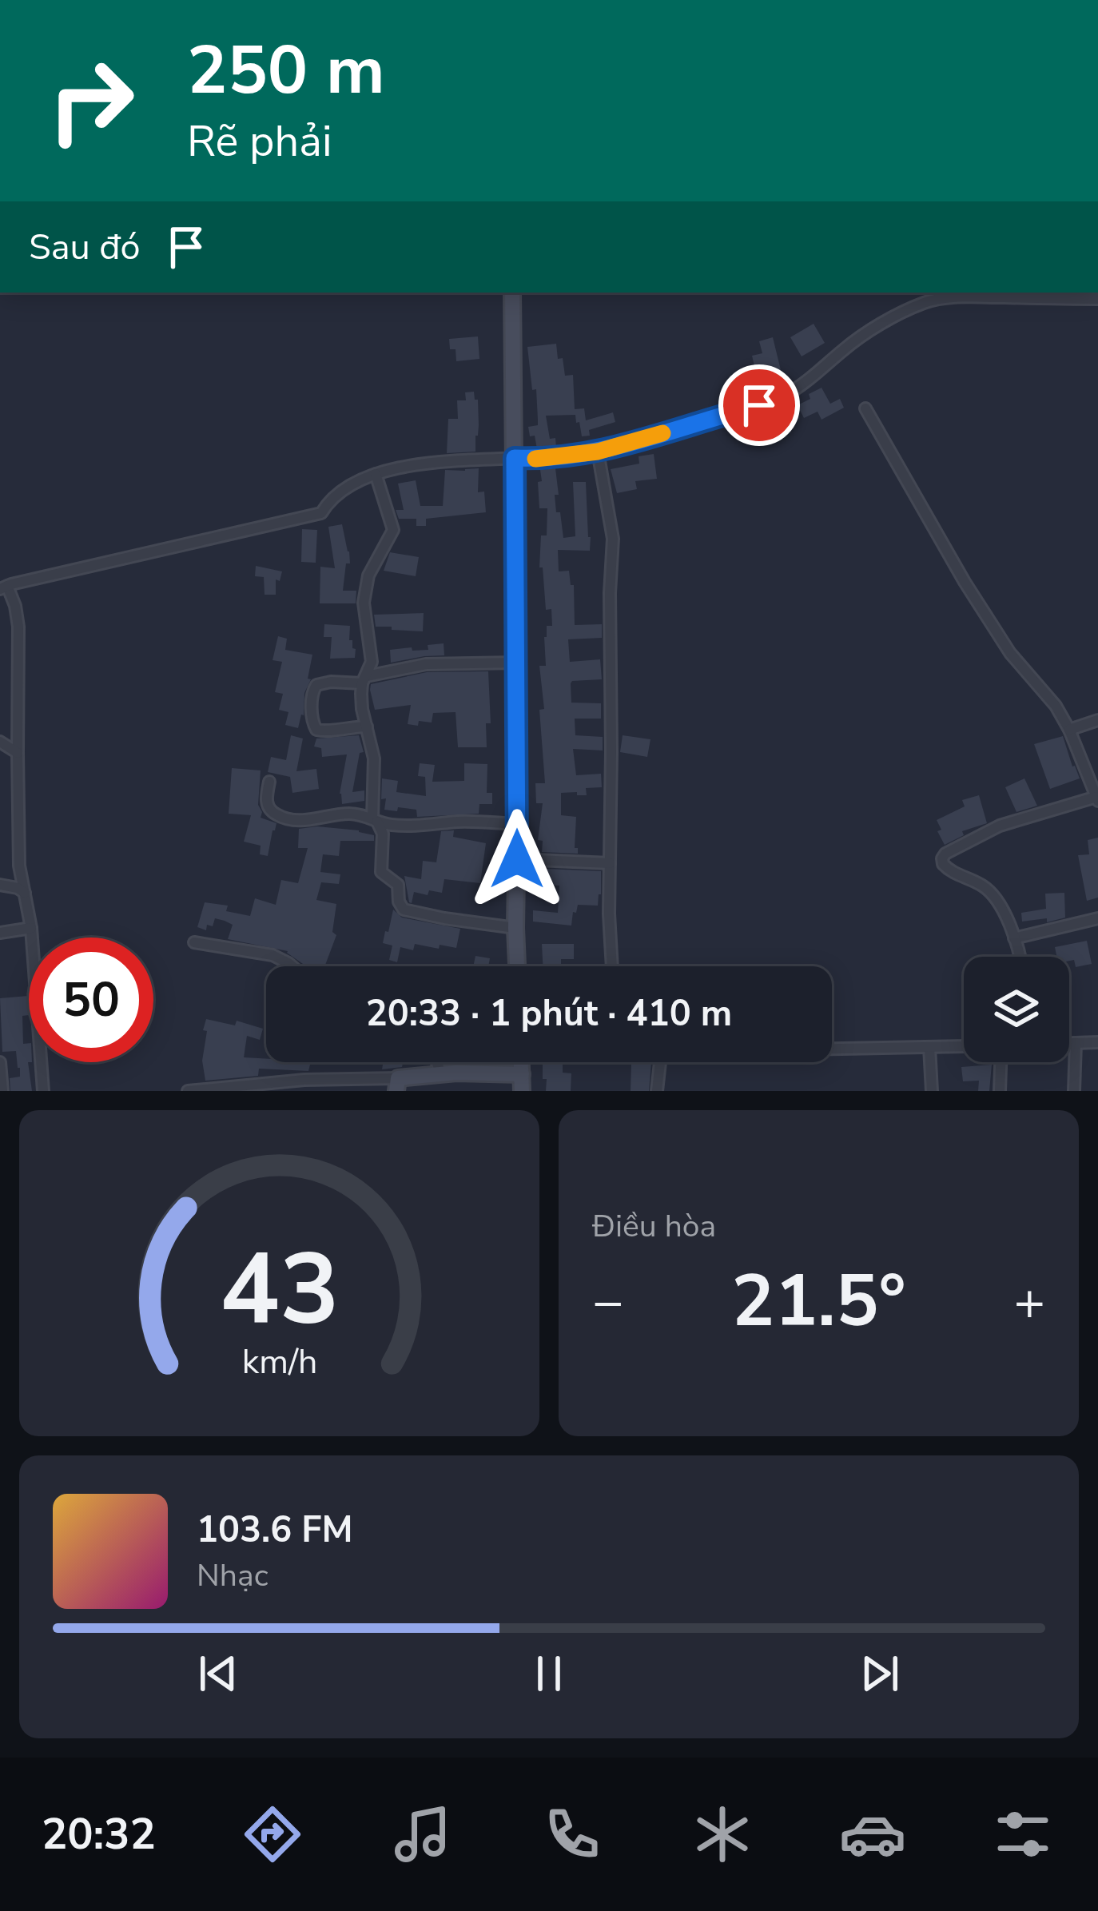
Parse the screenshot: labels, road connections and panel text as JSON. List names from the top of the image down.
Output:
{
  "page": {
    "turn": ["250 m", "Rẽ phải"],
    "then": "Sau đó",
    "limit": "50",
    "trip": "20:33 · 1 phút · 410 m",
    "tile": "Điều hòa",
    "heat": ["−", "21.5°", "+"],
    "song": ["103.6 FM", "Nhạc"],
    "tabs": "20:32",
    "gauge": ["43", "km/h"]
  }
}
